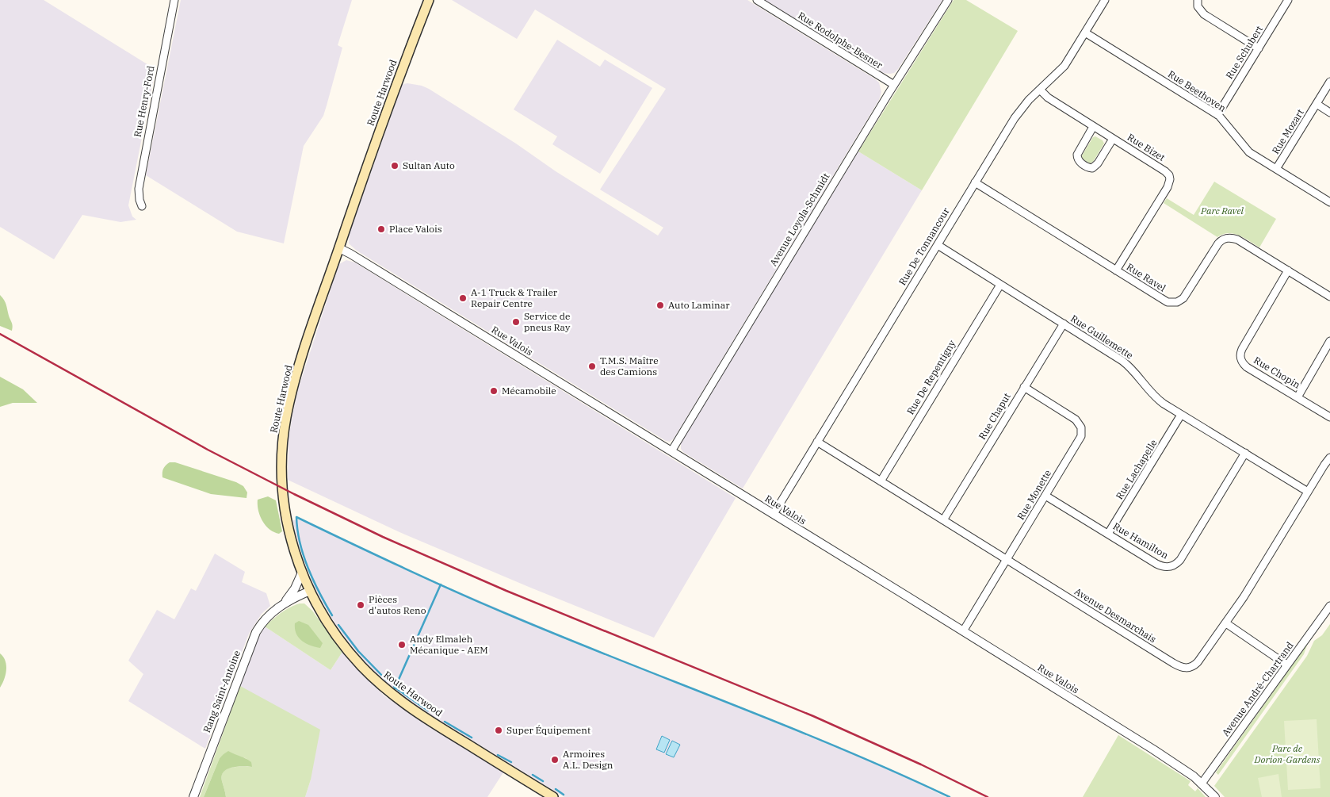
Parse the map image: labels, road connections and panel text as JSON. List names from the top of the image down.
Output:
{
  "streets": {
    "main road": ["Route Harwood"],
    "street": [
      "Rue Rodolphe-Besner",
      "Rue Schubert",
      "Rue Beethoven",
      "Rue Henry-Ford",
      "Rue Mozart",
      "Rue Bizet",
      "Avenue Loyola-Schmidt",
      "Rue De Tonnancour",
      "Rue Ravel",
      "Rue Guillemette",
      "Rue Valois",
      "Rue Chopin",
      "Rue De Repentigny",
      "Rue Chaput",
      "Rue Lachapelle",
      "Rue Monette",
      "Rue Hamilton",
      "Avenue Desmarchais",
      "Avenue André-Chartrand",
      "Rang Saint-Antoine"
    ]
  },
  "crossings": [
    ["Rue Rodolphe-Besner", "Avenue Loyola-Schmidt"],
    ["Rue Schubert", "Rue Beethoven"],
    ["Rue Beethoven", "Rue Mozart"],
    ["Rue Beethoven", "Rue De Tonnancour"],
    ["Route Harwood", "Rue Valois"],
    ["Route Harwood", "Rang Saint-Antoine"],
    ["Rue Bizet", "Rue De Tonnancour"],
    ["Rue Bizet", "Rue Ravel"],
    ["Avenue Loyola-Schmidt", "Rue Valois"],
    ["Rue De Tonnancour", "Rue Ravel"],
    ["Rue De Tonnancour", "Rue Guillemette"],
    ["Rue De Tonnancour", "Rue Valois"],
    ["Rue De Tonnancour", "Avenue Desmarchais"],
    ["Rue Ravel", "Rue Chopin"],
    ["Rue Guillemette", "Rue De Repentigny"],
    ["Rue Guillemette", "Rue Chaput"],
    ["Rue Guillemette", "Rue Lachapelle"],
    ["Rue Guillemette", "Rue Hamilton"],
    ["Rue Guillemette", "Avenue Desmarchais"],
    ["Rue Valois", "Rue Monette"],
    ["Rue Valois", "Avenue André-Chartrand"],
    ["Rue De Repentigny", "Avenue Desmarchais"],
    ["Rue Chaput", "Rue Monette"],
    ["Rue Chaput", "Avenue Desmarchais"],
    ["Rue Lachapelle", "Rue Hamilton"],
    ["Rue Monette", "Rue Hamilton"],
    ["Rue Monette", "Avenue Desmarchais"]
  ],
  "parks": ["Parc Ravel", "Parc de Dorion-Gardens"],
  "places": [
    "Sultan Auto",
    "Place Valois",
    "A-1 Truck & Trailer Repair Centre",
    "Auto Laminar",
    "Service de pneus Ray",
    "T.M.S. Maître des Camions",
    "Mécamobile",
    "Pièces d'autos Reno",
    "Andy Elmaleh Mécanique - AEM",
    "Super Équipement",
    "Armoires A.L. Design"
  ]
}
